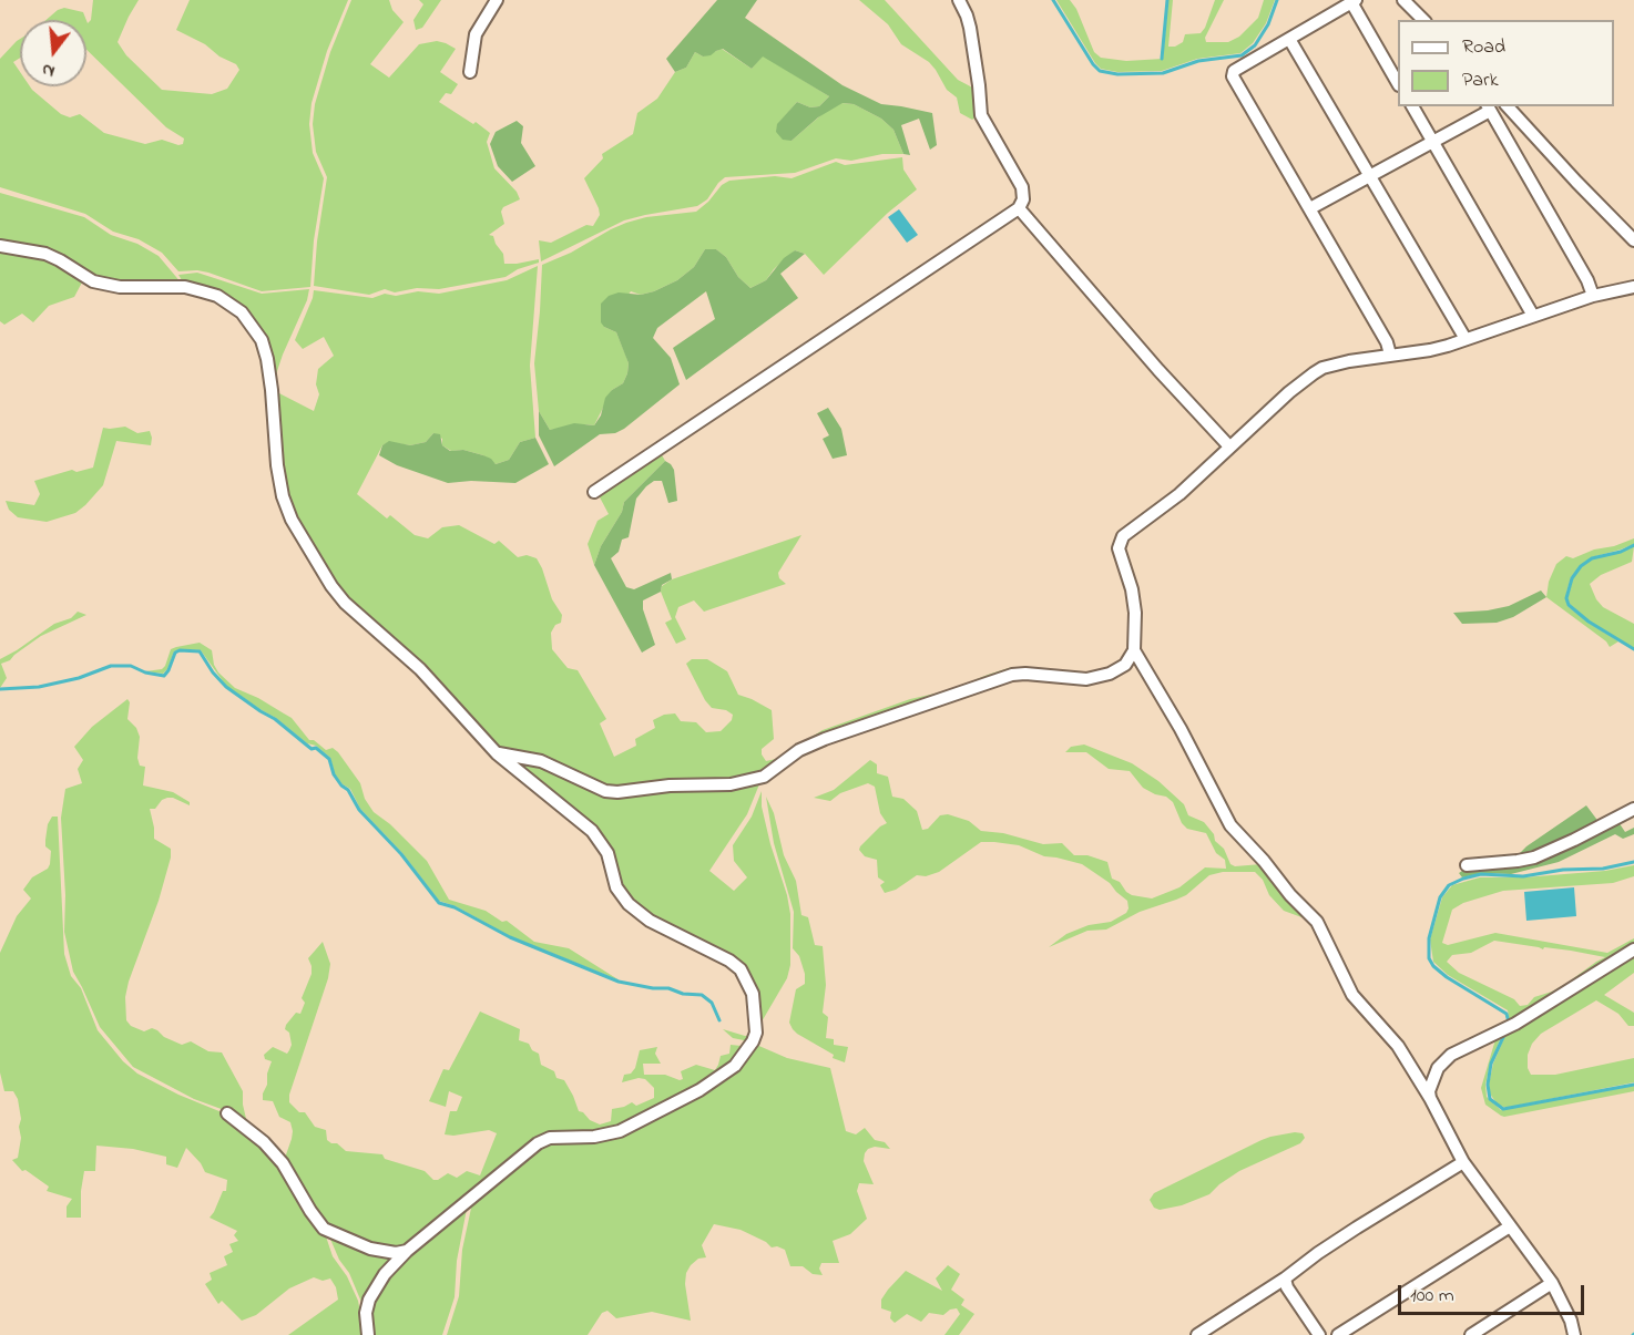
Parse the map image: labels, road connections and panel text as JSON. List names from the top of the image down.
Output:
{
  "legend": ["Road", "Park"],
  "scale_bar": "100 m",
  "north": "bottom"
}
